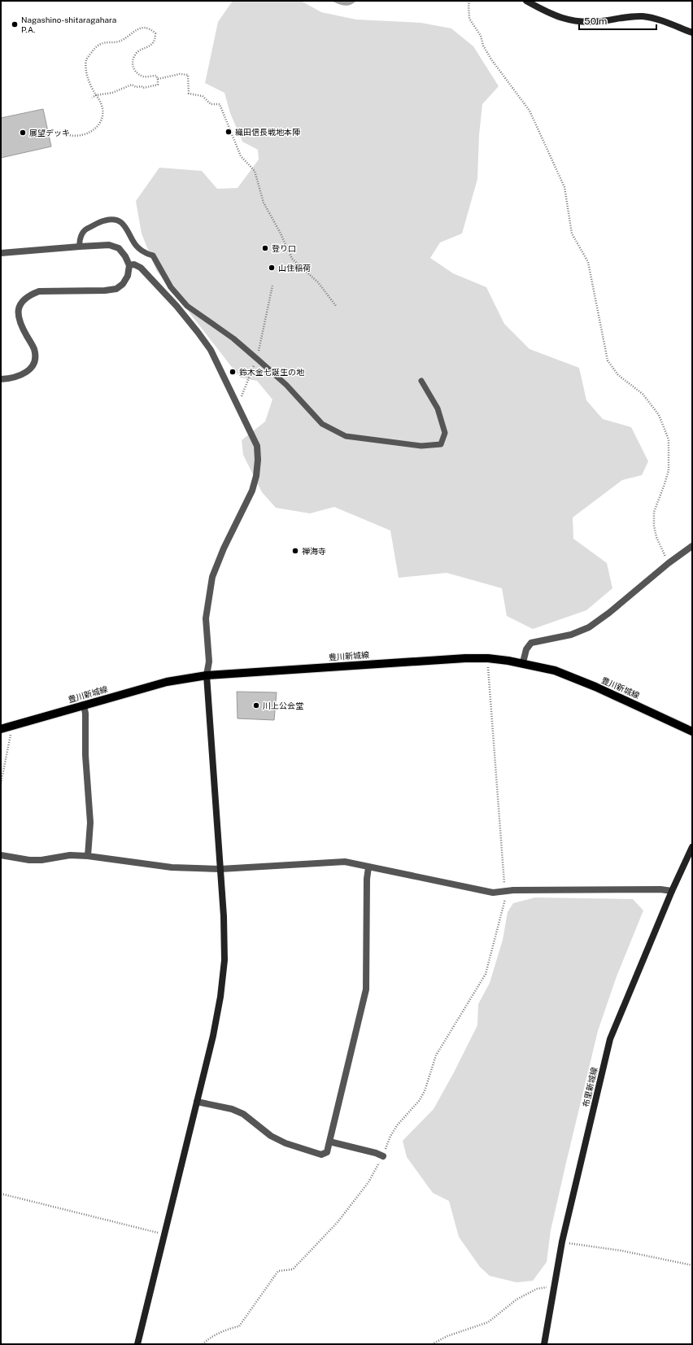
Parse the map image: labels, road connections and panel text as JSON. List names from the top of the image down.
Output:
{
  "streets": {
    "main road": ["豊川新城線", "布里新城線"]
  },
  "places": [
    "Nagashino-shitaragahara P.A.",
    "織田信長戦地本陣",
    "展望デッキ",
    "登り口",
    "山住稲荷",
    "鈴木金七誕生の地",
    "禅海寺",
    "川上公会堂"
  ],
  "scale_bar": "50 m"
}
